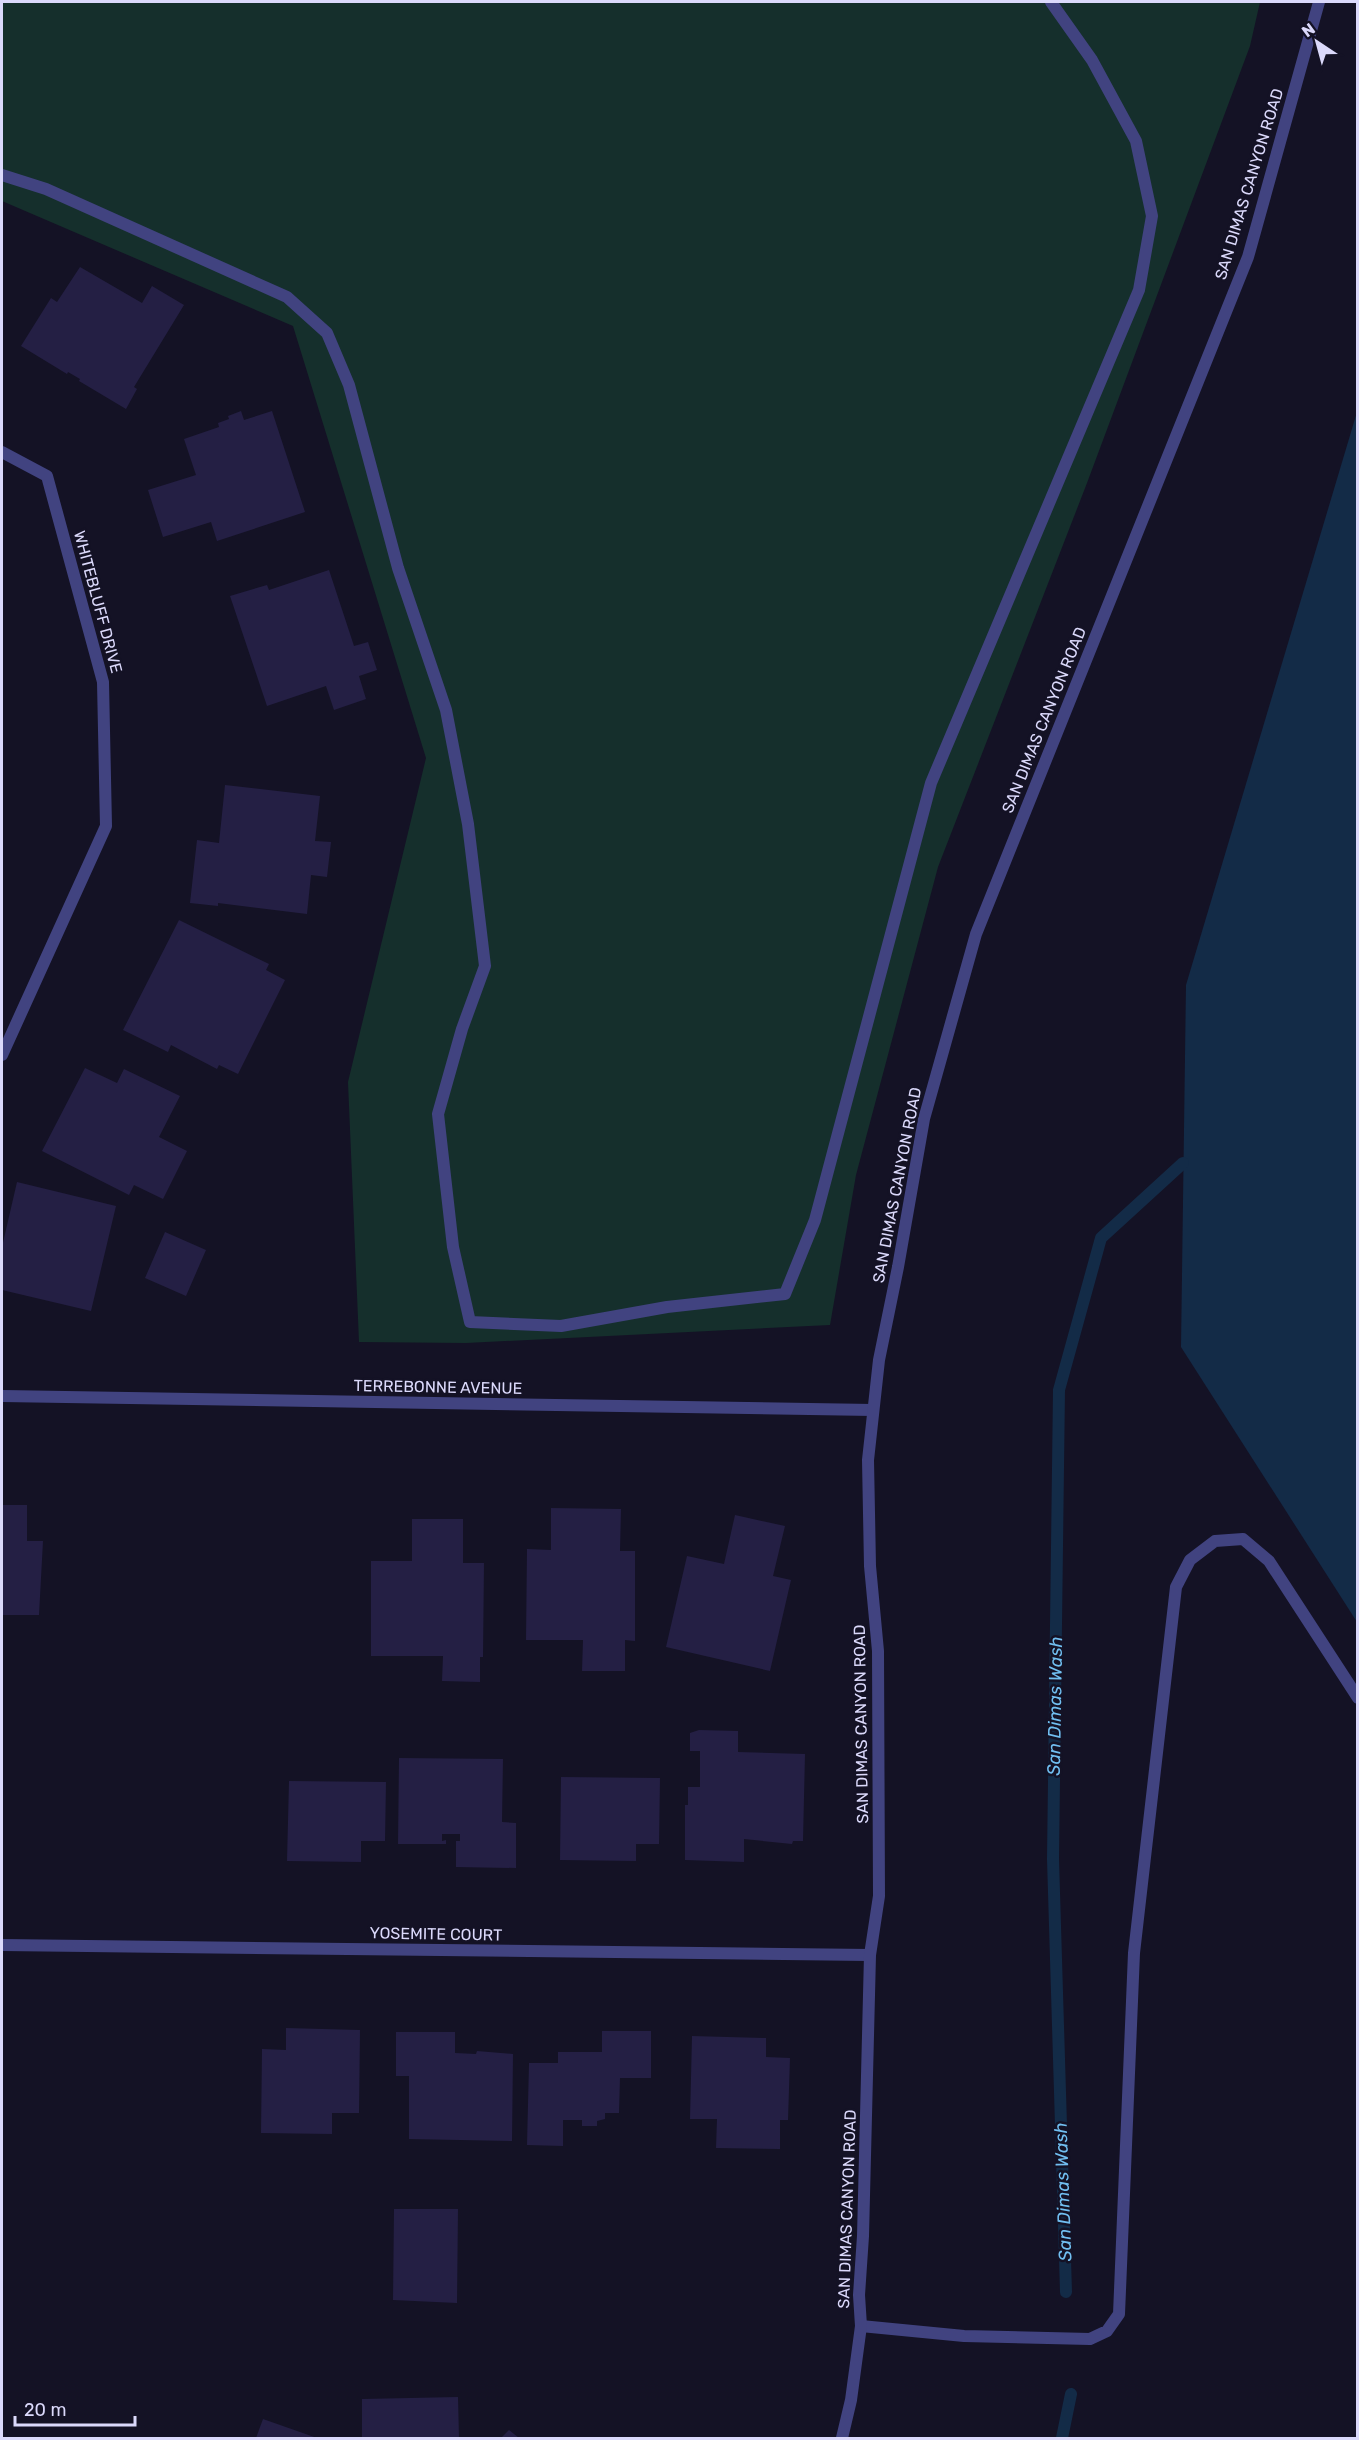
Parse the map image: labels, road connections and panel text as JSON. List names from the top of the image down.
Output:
{
  "streets": {
    "street": [
      "SAN DIMAS CANYON ROAD",
      "WHITEBLUFF DRIVE",
      "TERREBONNE AVENUE",
      "YOSEMITE COURT"
    ]
  },
  "crossings": [
    ["SAN DIMAS CANYON ROAD", "TERREBONNE AVENUE"],
    ["SAN DIMAS CANYON ROAD", "YOSEMITE COURT"]
  ],
  "water": ["San Dimas Wash"],
  "scale_bar": "20 m",
  "north": "top left"
}
